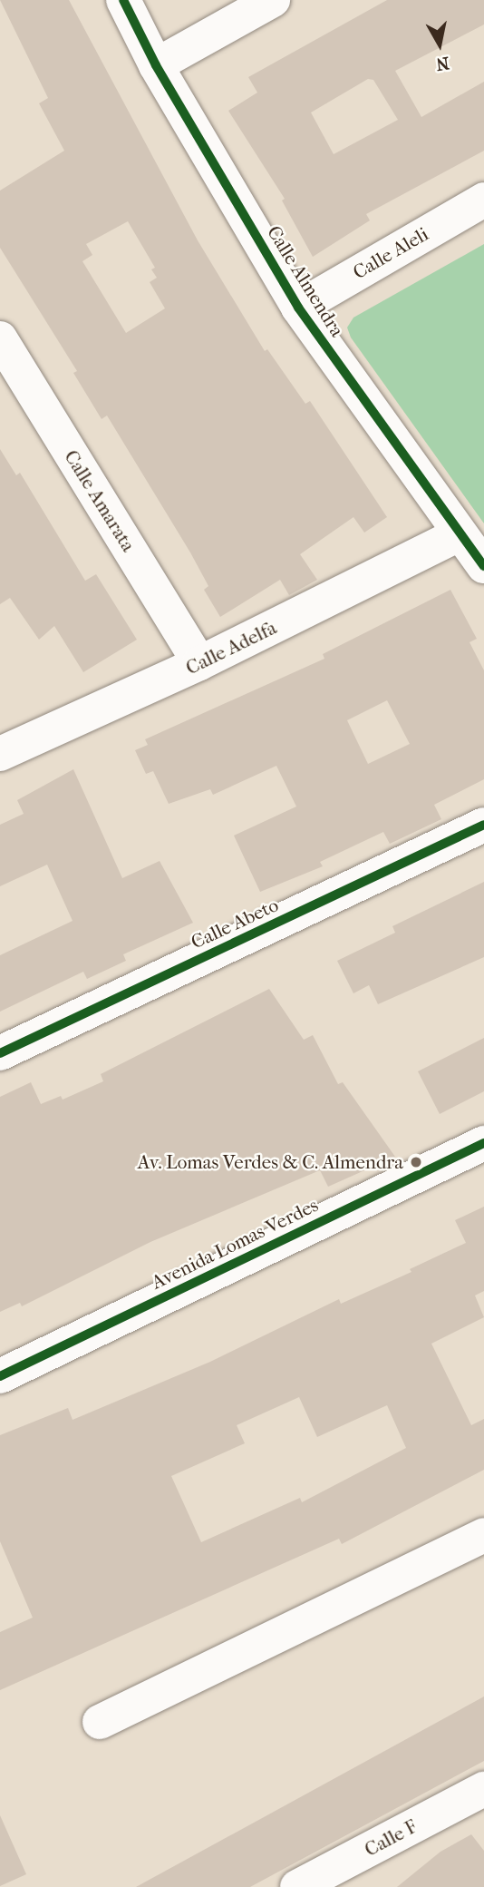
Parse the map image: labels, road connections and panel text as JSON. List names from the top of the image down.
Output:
{
  "streets": {
    "street": [
      "Calle Aleli",
      "Calle Almendra",
      "Calle Amarata",
      "Calle Adelfa",
      "Calle Abeto",
      "Avenida Lomas Verdes",
      "Calle F"
    ]
  },
  "crossings": [
    ["Calle Aleli", "Calle Almendra"],
    ["Calle Almendra", "Calle Adelfa"],
    ["Calle Amarata", "Calle Adelfa"]
  ],
  "places": ["Av. Lomas Verdes & C. Almendra"],
  "north": "bottom"
}
